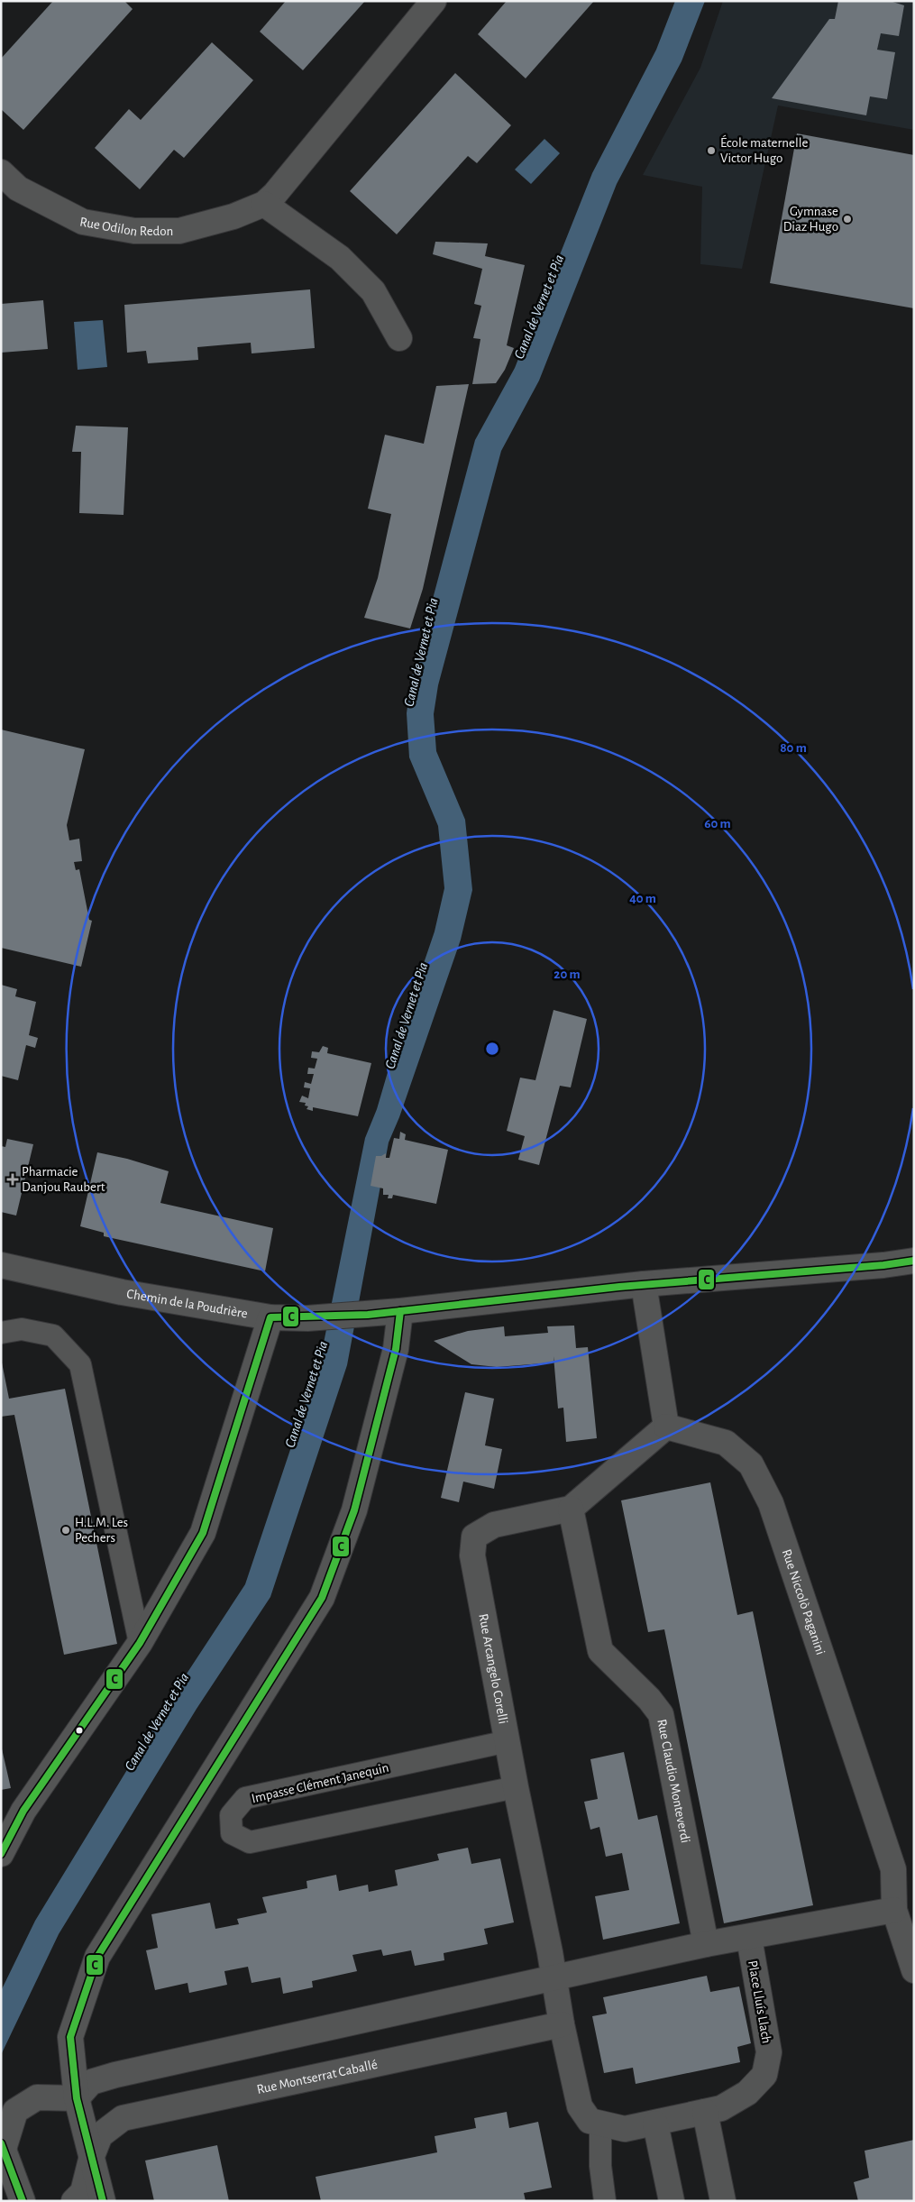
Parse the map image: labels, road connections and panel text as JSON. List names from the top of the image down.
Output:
{
  "streets": {
    "street": [
      "Rue Odilon Redon",
      "Chemin de la Poudrière",
      "Rue Niccolò Paganini",
      "Rue Arcangelo Corelli",
      "Rue Claudio Monteverdi",
      "Place Lluís Llach",
      "Rue Montserrat Caballé"
    ],
    "lane": ["Impasse Clément Janequin"]
  },
  "crossings": [
    ["Rue Niccolò Paganini", "Rue Arcangelo Corelli"],
    ["Rue Arcangelo Corelli", "Rue Claudio Monteverdi"],
    ["Rue Arcangelo Corelli", "Impasse Clément Janequin"],
    ["Rue Arcangelo Corelli", "Place Lluís Llach"],
    ["Rue Arcangelo Corelli", "Rue Montserrat Caballé"]
  ],
  "water": ["Canal de Vernet et Pia"],
  "places": {
    "other": ["École maternelle Victor Hugo", "Gymnase Diaz Hugo", "H.L.M. Les Pechers"],
    "health": ["Pharmacie Danjou Raubert"]
  },
  "lines": ["transit line C"],
  "rings": [
    "80 m",
    "60 m",
    "40 m",
    "20 m"
  ]
}
